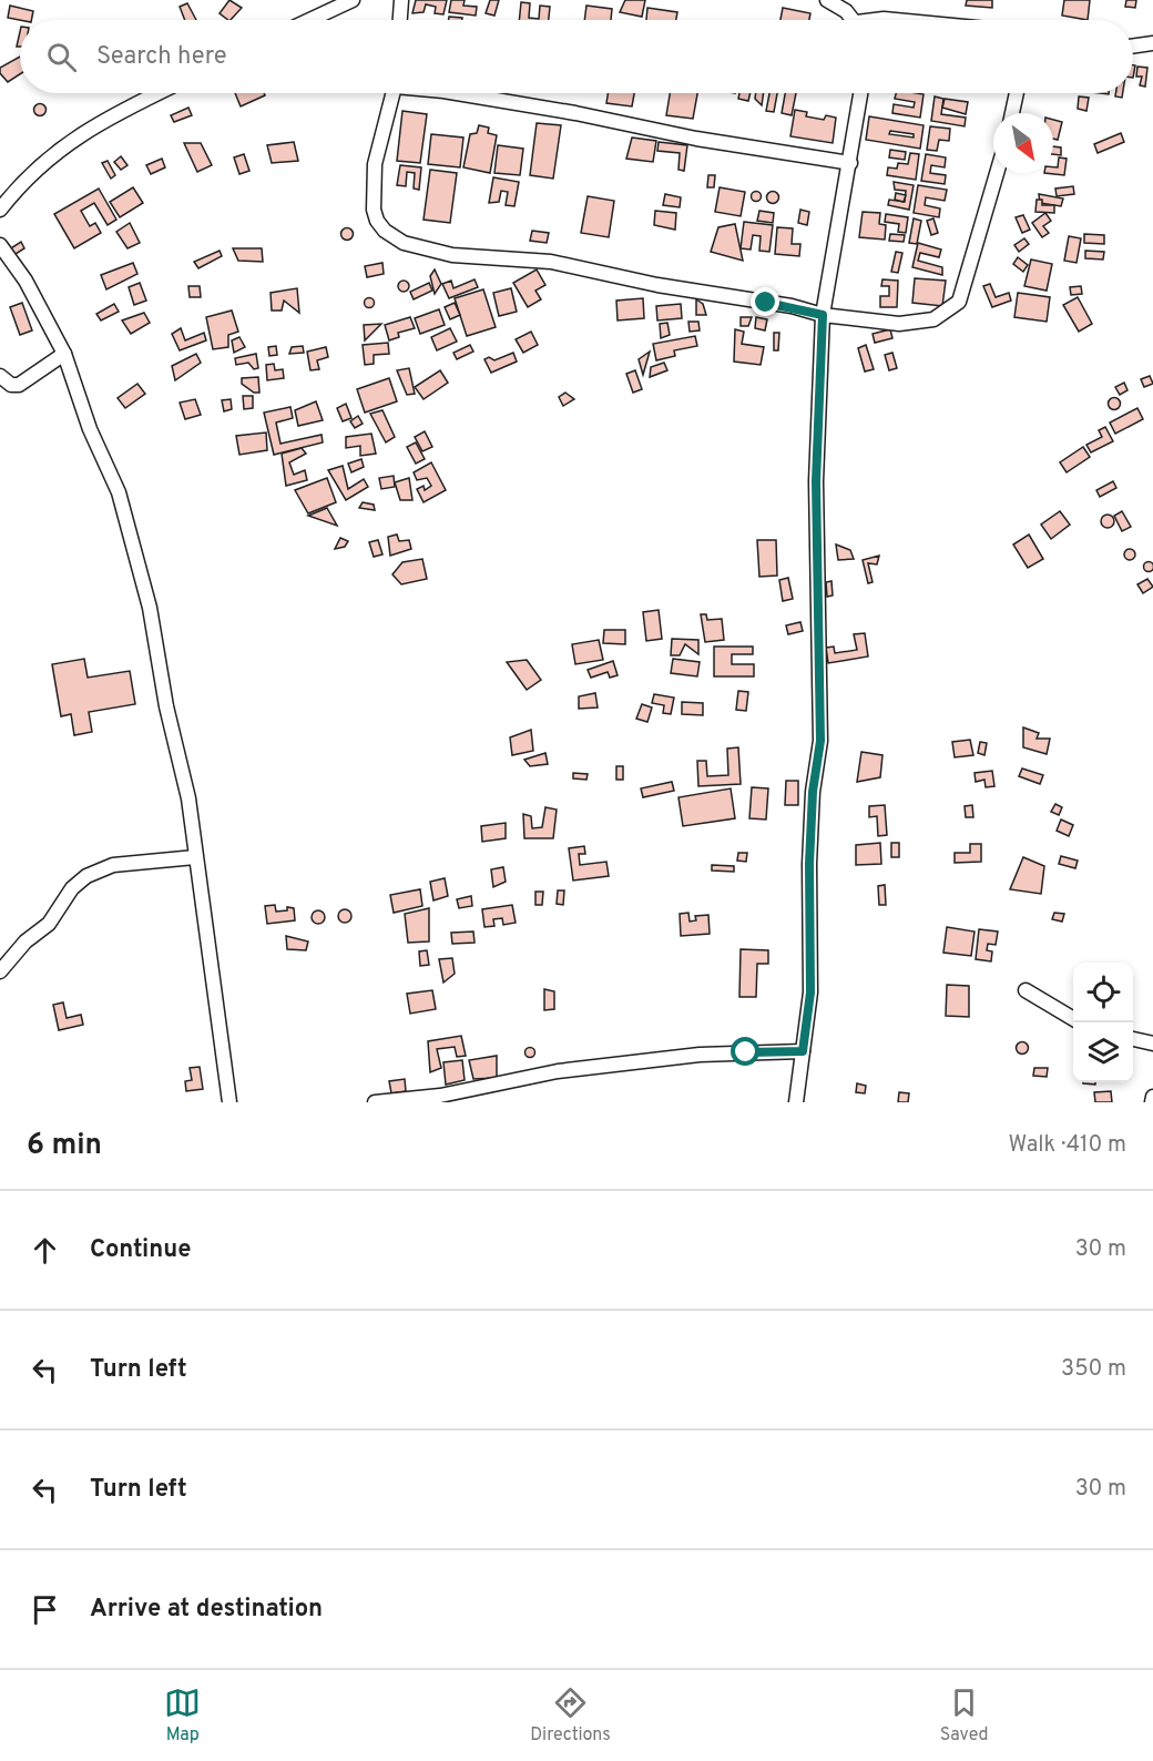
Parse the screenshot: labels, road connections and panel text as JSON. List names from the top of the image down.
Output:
{
  "north": "bottom right",
  "page": {
    "search": "Search here",
    "heading": ["6 min", "Walk · 410 m"],
    "list": [
      ["Continue", "30 m"],
      ["Turn left", "350 m"],
      ["Turn left", "30 m"],
      "Arrive at destination"
    ],
    "nav": ["Map", "Directions", "Saved"]
  }
}
